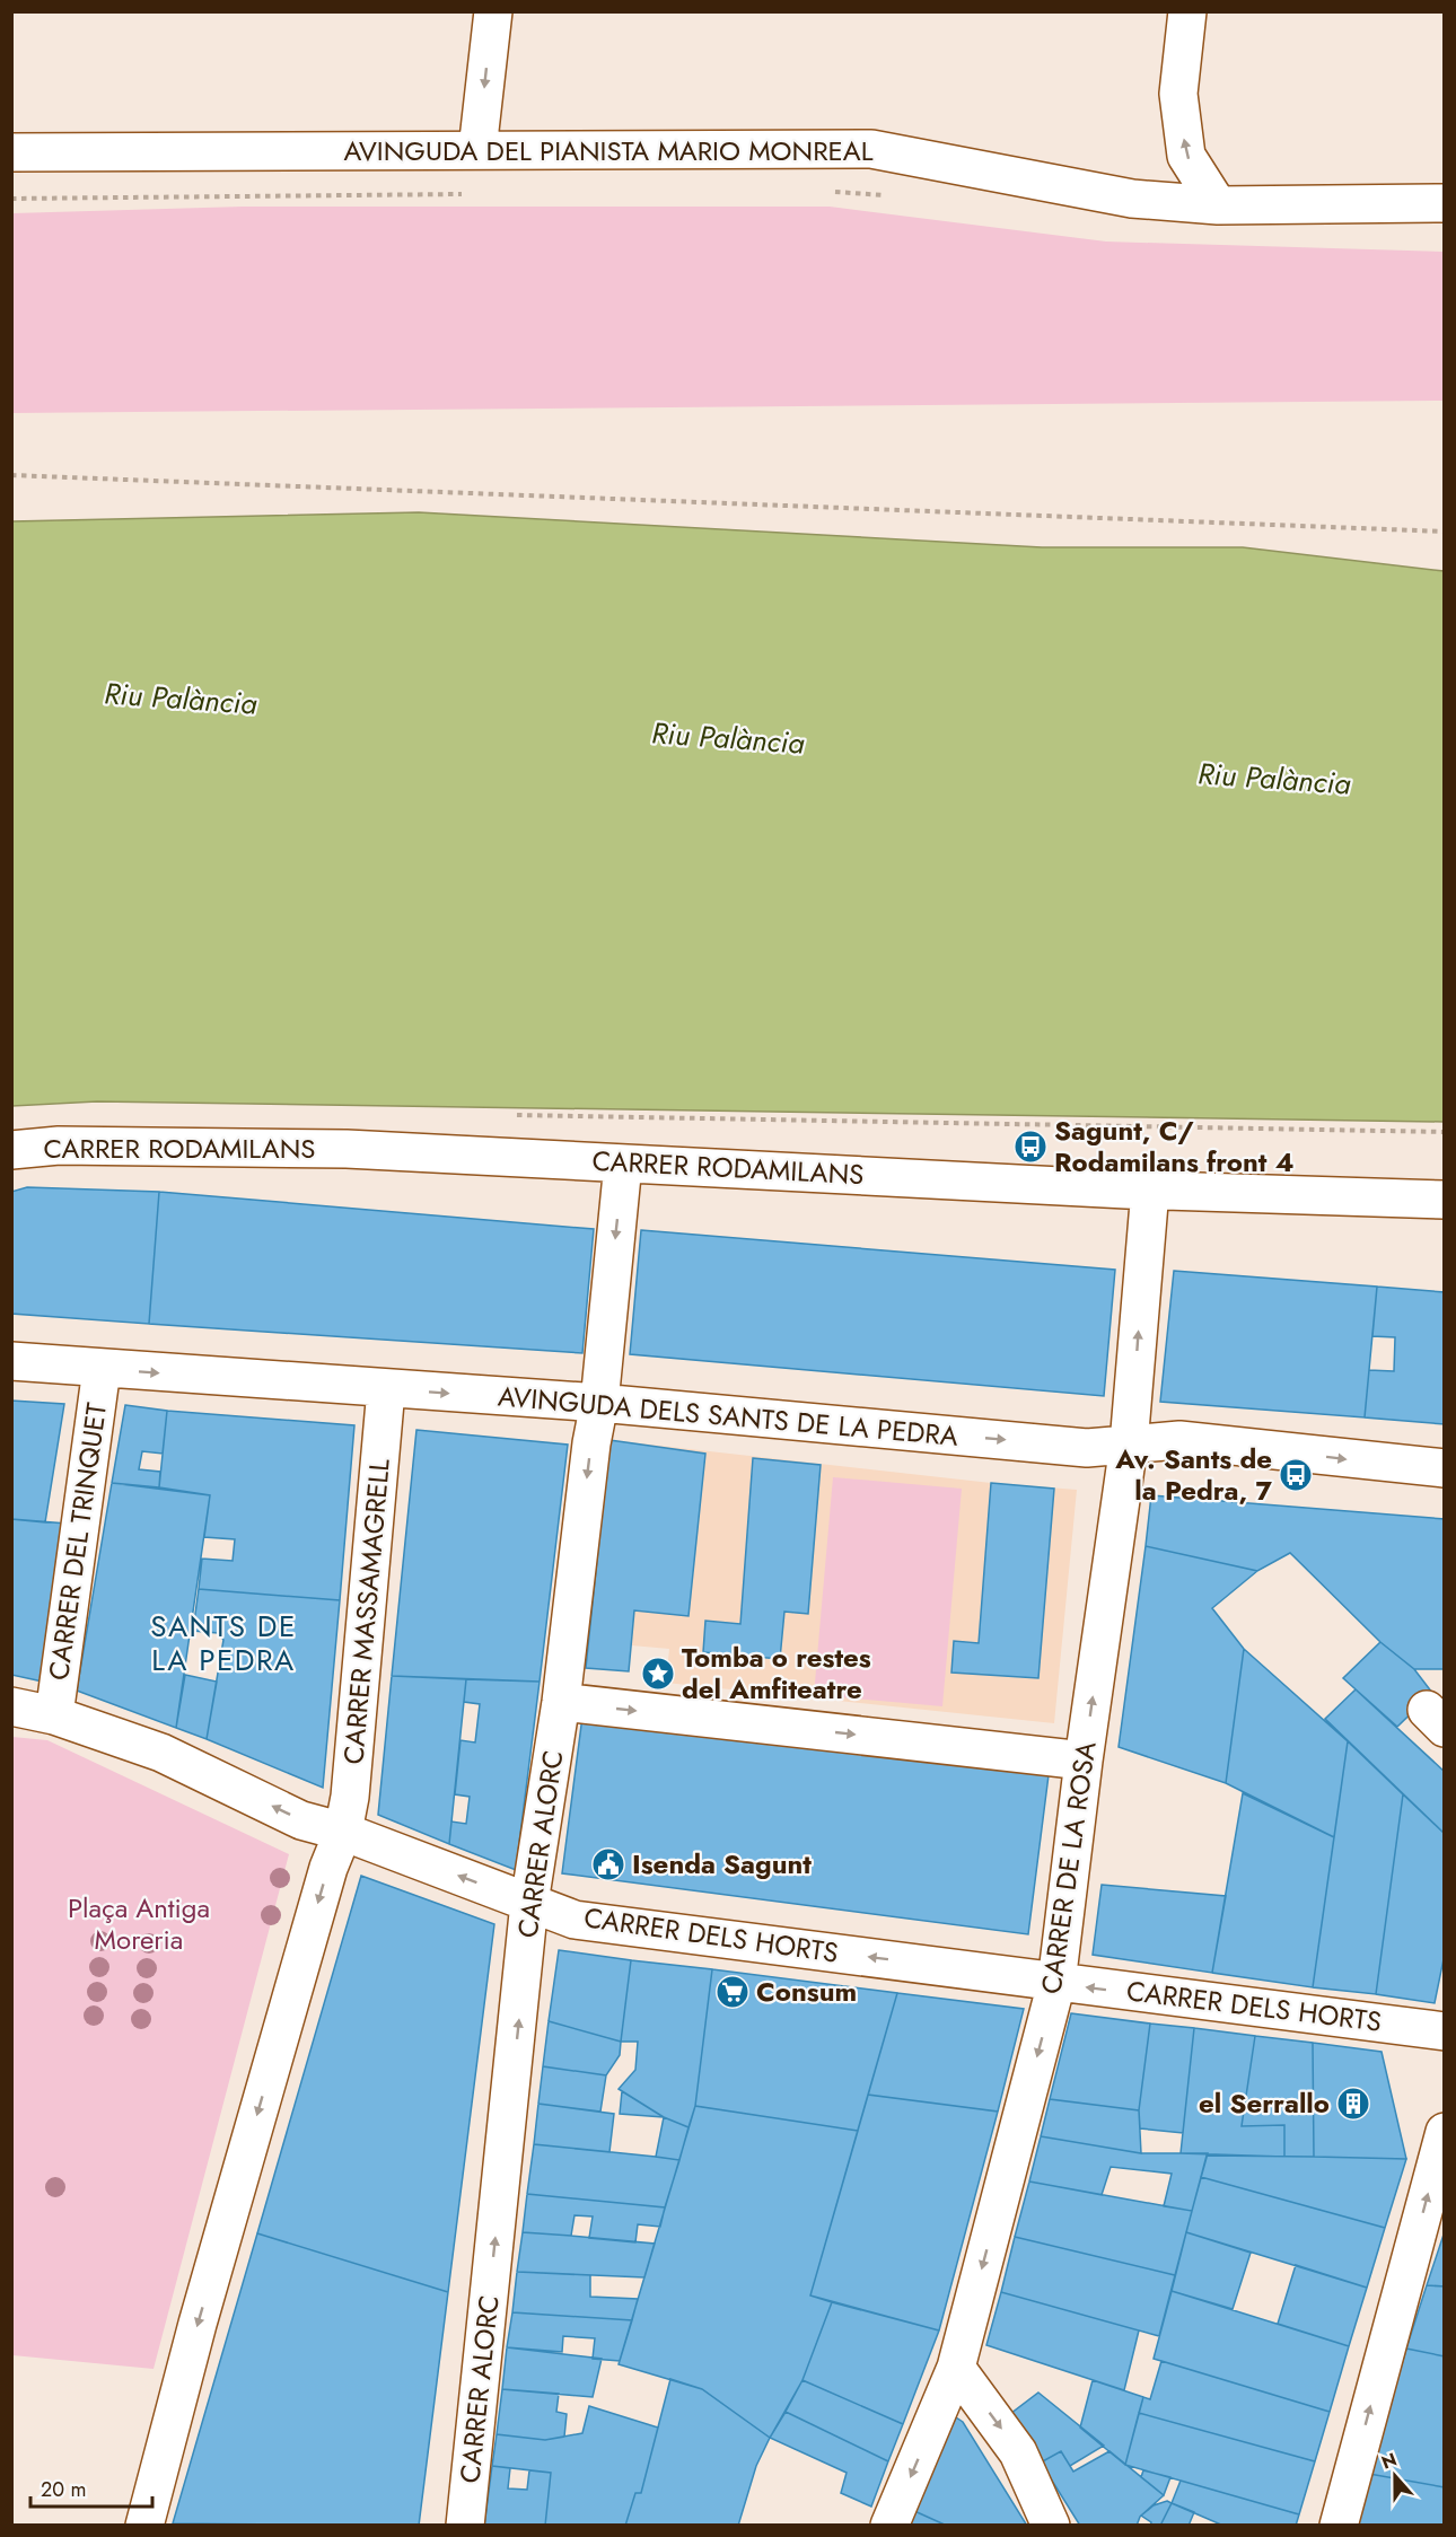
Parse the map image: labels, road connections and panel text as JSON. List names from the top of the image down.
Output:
{
  "streets": {
    "street": [
      "AVINGUDA DEL PIANISTA MARIO MONREAL",
      "CARRER RODAMILANS",
      "AVINGUDA DELS SANTS DE LA PEDRA",
      "CARRER DEL TRINQUET",
      "CARRER MASSAMAGRELL",
      "CARRER ALORC",
      "CARRER DE LA ROSA",
      "CARRER DELS HORTS"
    ]
  },
  "crossings": [
    ["CARRER RODAMILANS", "CARRER ALORC"],
    ["CARRER RODAMILANS", "CARRER DE LA ROSA"],
    ["AVINGUDA DELS SANTS DE LA PEDRA", "CARRER DEL TRINQUET"],
    ["AVINGUDA DELS SANTS DE LA PEDRA", "CARRER MASSAMAGRELL"],
    ["AVINGUDA DELS SANTS DE LA PEDRA", "CARRER ALORC"],
    ["AVINGUDA DELS SANTS DE LA PEDRA", "CARRER DE LA ROSA"],
    ["CARRER DEL TRINQUET", "CARRER DELS HORTS"],
    ["CARRER MASSAMAGRELL", "CARRER DELS HORTS"],
    ["CARRER ALORC", "CARRER DELS HORTS"],
    ["CARRER DE LA ROSA", "CARRER DELS HORTS"]
  ],
  "districts": ["SANTS DE LA PEDRA"],
  "water": ["Riu Palància"],
  "parks": ["Plaça Antiga Moreria"],
  "places": {
    "bus stop": ["Sagunt, C/ Rodamilans front 4", "Av. Sants de la Pedra, 7"],
    "place": ["Tomba o restes del Amfiteatre"],
    "public building": ["Isenda Sagunt"],
    "supermarket": ["Consum"],
    "building": ["el Serrallo"]
  },
  "scale_bar": "20 m",
  "north": "top"
}
